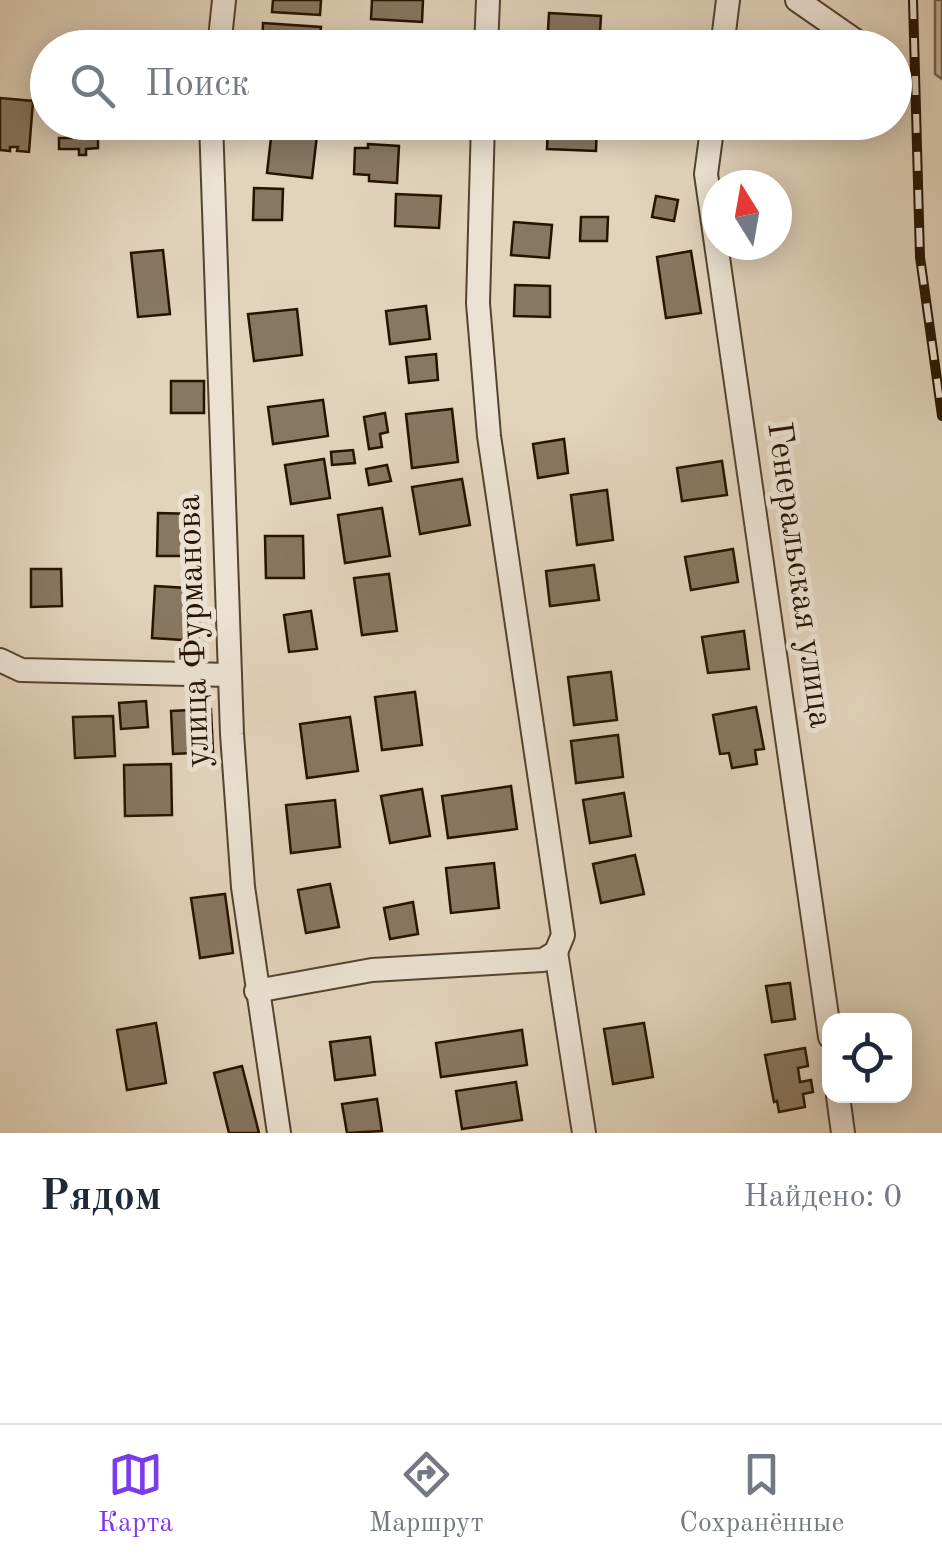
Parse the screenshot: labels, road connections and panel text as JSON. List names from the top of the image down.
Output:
{
  "streets": {
    "street": ["Генеральская улица", "улица Фурманова"]
  },
  "north": "top",
  "page": {
    "search": "Поиск",
    "heading": ["Рядом", "Найдено: 0"],
    "nav": ["Карта", "Маршрут", "Сохранённые"]
  }
}
